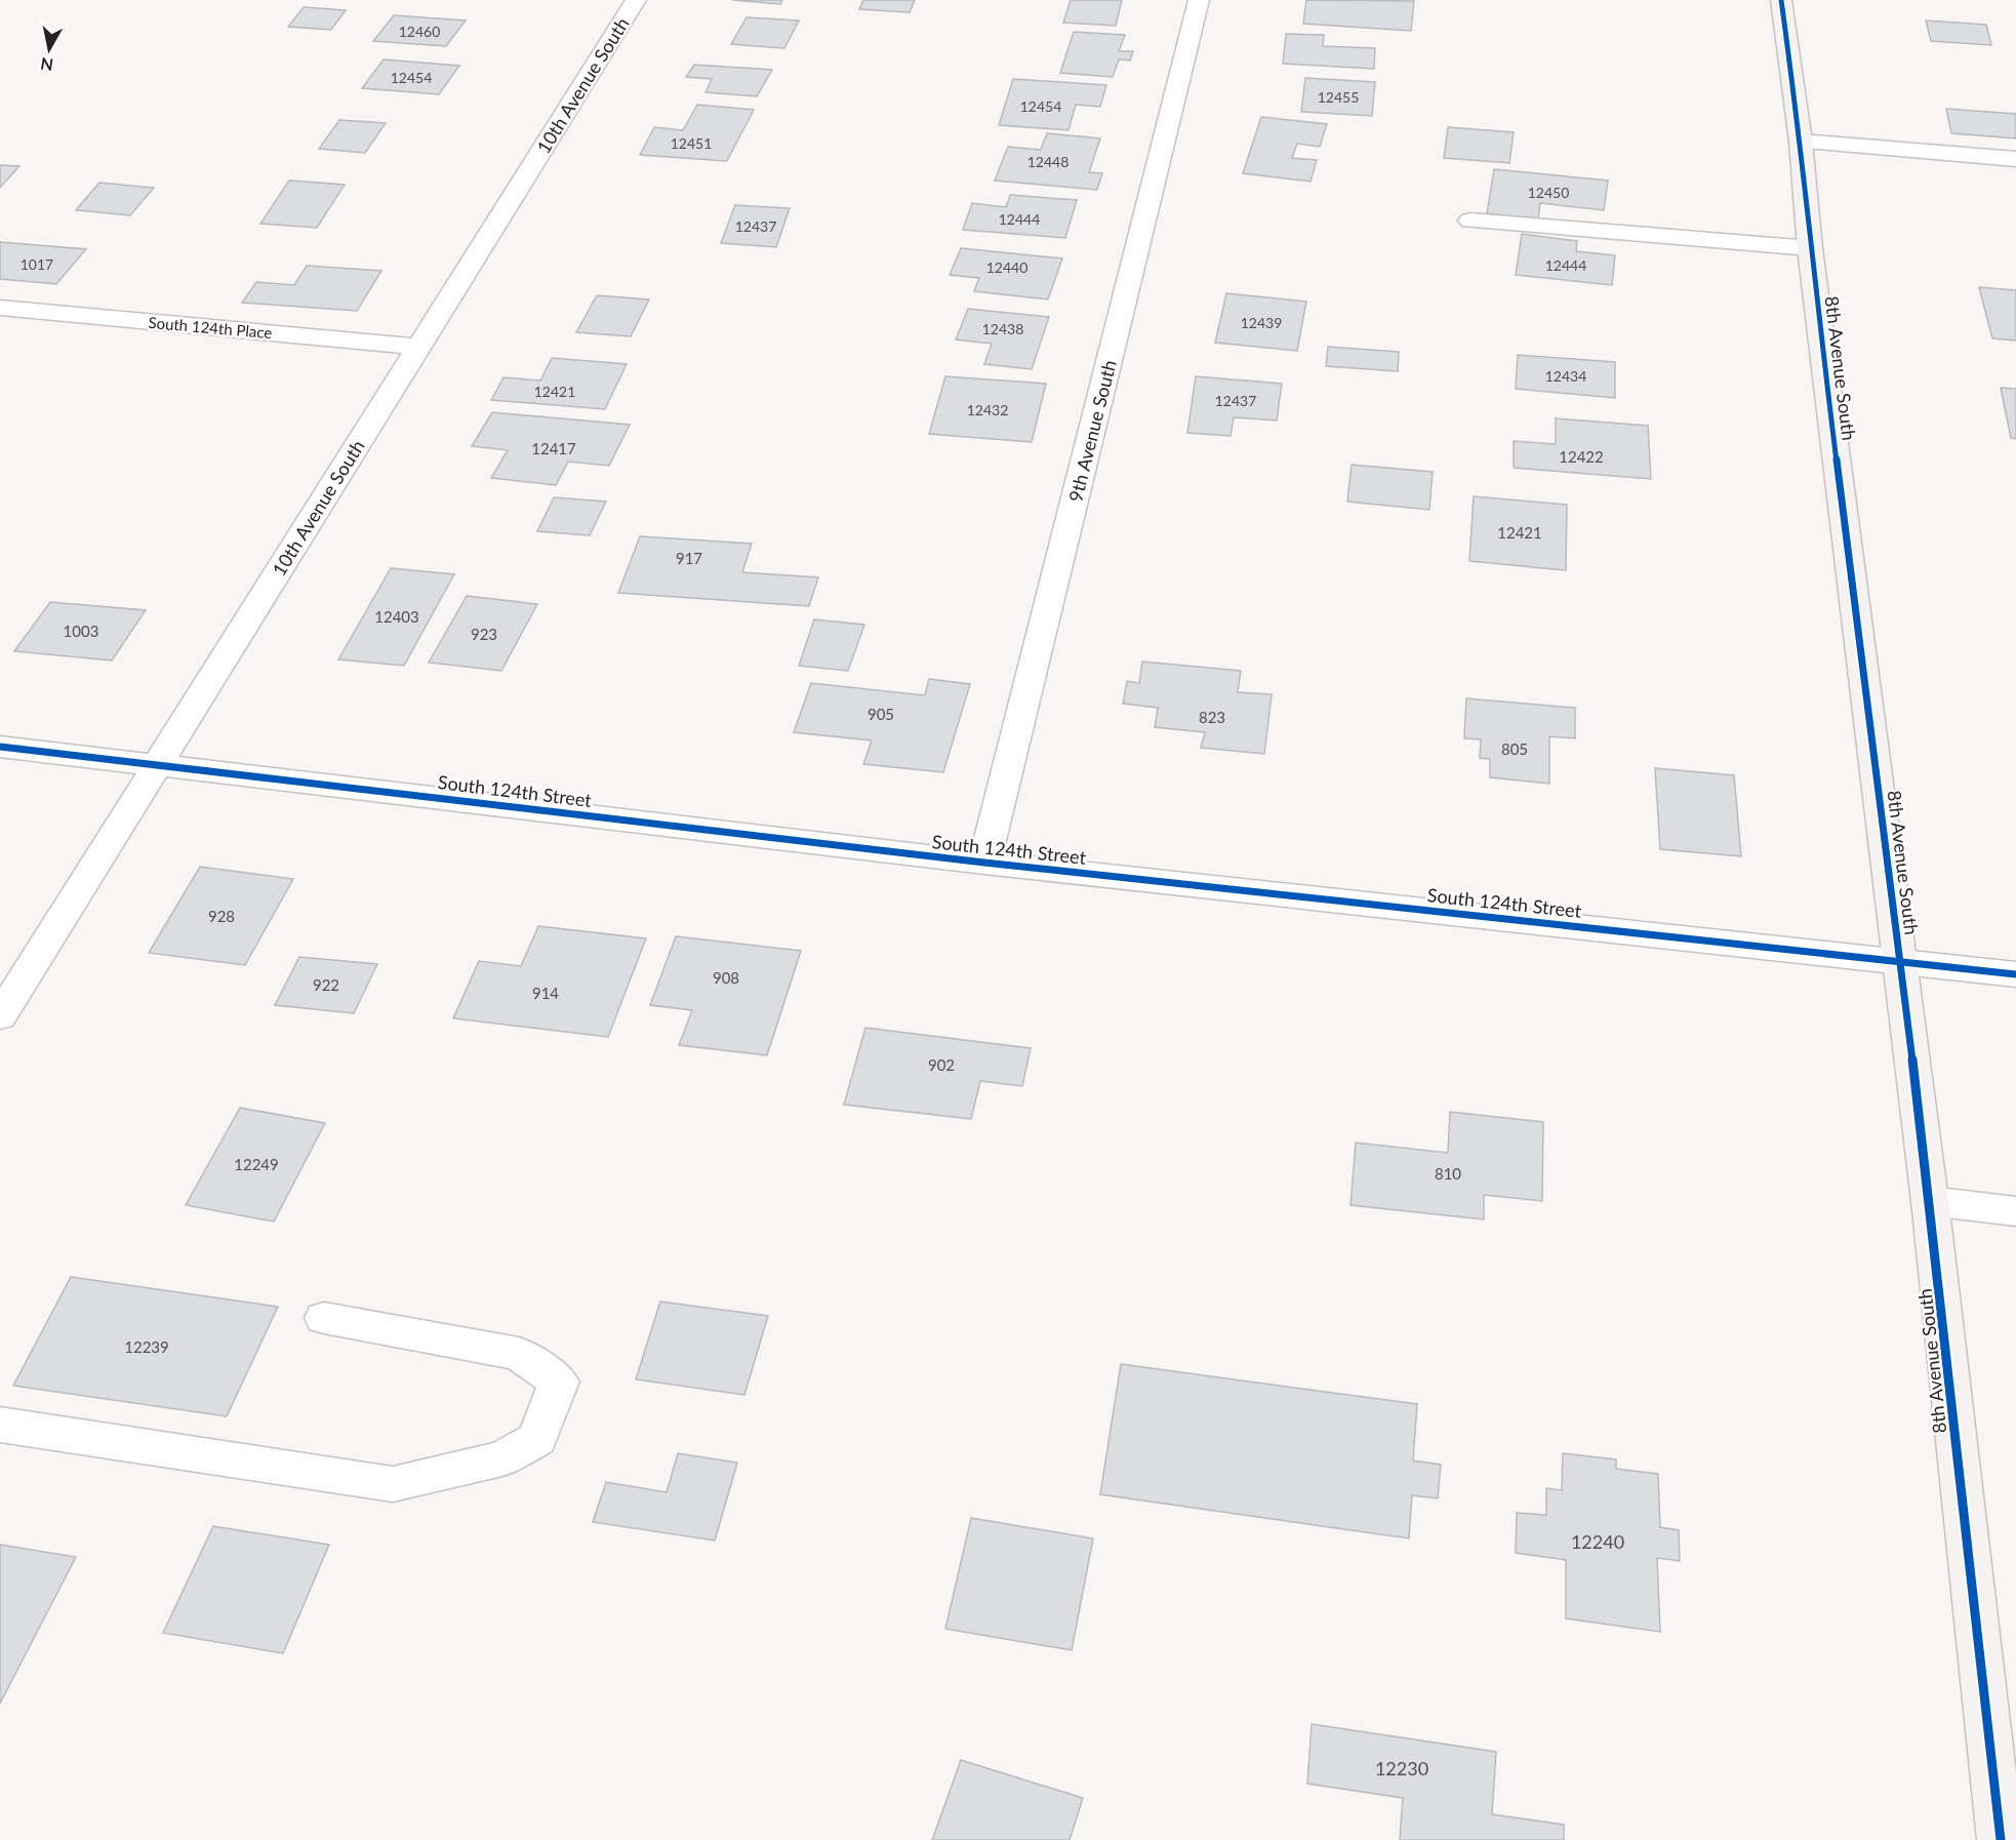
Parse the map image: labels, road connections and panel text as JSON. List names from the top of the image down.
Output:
{
  "streets": {
    "street": [
      "10th Avenue South",
      "South 124th Place",
      "8th Avenue South",
      "9th Avenue South",
      "South 124th Street"
    ]
  },
  "crossings": [
    ["10th Avenue South", "South 124th Place"],
    ["10th Avenue South", "South 124th Street"],
    ["8th Avenue South", "South 124th Street"],
    ["9th Avenue South", "South 124th Street"]
  ],
  "house_numbers": [
    "12460",
    "12454",
    "12455",
    "12454",
    "12451",
    "12448",
    "12450",
    "12444",
    "12437",
    "1017",
    "12444",
    "12440",
    "12439",
    "12438",
    "12434",
    "12421",
    "12437",
    "12432",
    "12417",
    "12422",
    "12421",
    "917",
    "12403",
    "1003",
    "923",
    "905",
    "823",
    "805",
    "928",
    "908",
    "922",
    "914",
    "902",
    "12249",
    "810",
    "12239",
    "12240",
    "12230"
  ],
  "north": "bottom"
}
